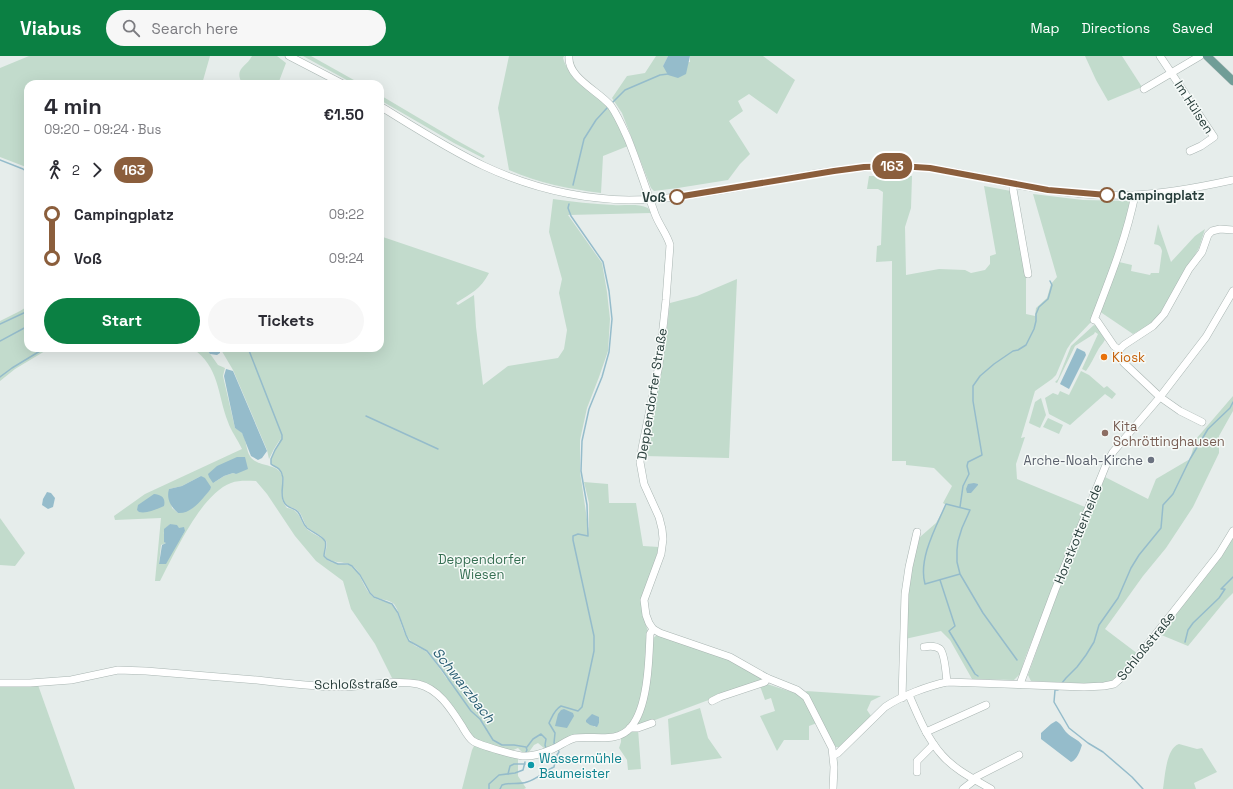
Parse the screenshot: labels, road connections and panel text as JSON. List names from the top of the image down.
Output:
{
  "streets": {
    "street": [
      "Im Hülsen",
      "Deppendorfer Straße",
      "Horstkotterheide",
      "Schloßstraße"
    ]
  },
  "crossings": [
    ["Horstkotterheide", "Schloßstraße"]
  ],
  "water": ["Schwarzbach"],
  "parks": ["Deppendorfer Wiesen"],
  "places": [
    "Campingplatz",
    "Voß",
    "Kiosk",
    "Kita Schröttinghausen",
    "Arche-Noah-Kirche",
    "Wassermühle Baumeister"
  ],
  "lines": ["bus line 163"],
  "page": {
    "header": "Viabus",
    "search": "Search here",
    "nav": ["Map", "Directions", "Saved"],
    "on_map": "163",
    "heading": ["4 min", "09:20 – 09:24 · Bus", "€1.50"],
    "legs": ["2", "163"],
    "list": [
      {
        "name": "Campingplatz",
        "value": "09:22"
      },
      {
        "name": "Voß",
        "value": "09:24"
      }
    ],
    "buttons": ["Start", "Tickets"]
  }
}
